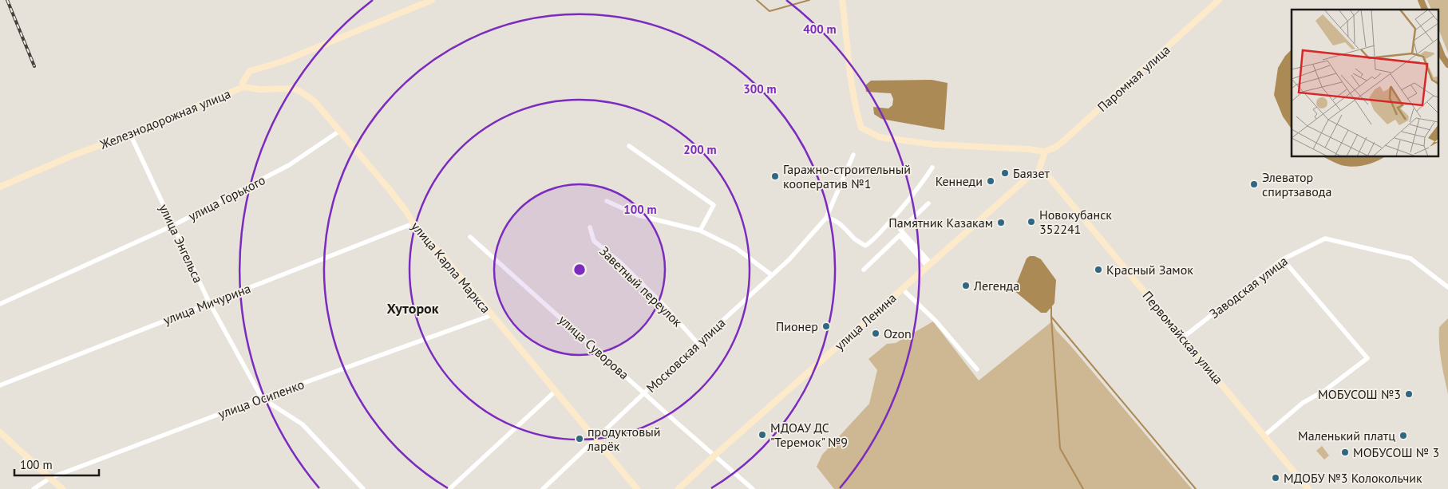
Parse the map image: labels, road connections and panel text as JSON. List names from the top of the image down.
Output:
{
  "streets": {
    "main road": [
      "Паромная улица",
      "Железнодорожная улица",
      "улица Карла Маркса",
      "улица Ленина",
      "Первомайская улица"
    ],
    "street": [
      "улица Горького",
      "улица Энгельса",
      "Заветный переулок",
      "Заводская улица",
      "улица Мичурина",
      "улица Суворова",
      "Московская улица",
      "улица Осипенко"
    ]
  },
  "crossings": [
    ["Железнодорожная улица", "улица Энгельса"],
    ["Железнодорожная улица", "улица Карла Маркса"],
    ["улица Горького", "улица Энгельса"],
    ["улица Горького", "улица Карла Маркса"],
    ["улица Энгельса", "улица Мичурина"],
    ["улица Энгельса", "улица Осипенко"],
    ["улица Карла Маркса", "улица Мичурина"],
    ["улица Карла Маркса", "Московская улица"],
    ["улица Карла Маркса", "улица Осипенко"],
    ["Заветный переулок", "Московская улица"],
    ["Заводская улица", "Первомайская улица"],
    ["улица Ленина", "Первомайская улица"],
    ["улица Ленина", "улица Суворова"],
    ["улица Суворова", "Московская улица"]
  ],
  "districts": ["Хуторок"],
  "places": [
    "Баязет",
    "Гаражно-строительный кооператив №1",
    "Кеннеди",
    "Элеватор спиртзавода",
    "Новокубанск 352241",
    "Памятник Казакам",
    "Красный Замок",
    "Легенда",
    "Пионер",
    "Ozon",
    "МОБУСОШ №3",
    "МДОАУ ДС \"Теремок\" №9",
    "Маленький платц",
    "продуктовый ларёк",
    "МОБУСОШ № 3",
    "МДОБУ №3 Колокольчик"
  ],
  "scale_bar": "100 m",
  "rings": [
    "400 m",
    "300 m",
    "200 m",
    "100 m"
  ]
}
